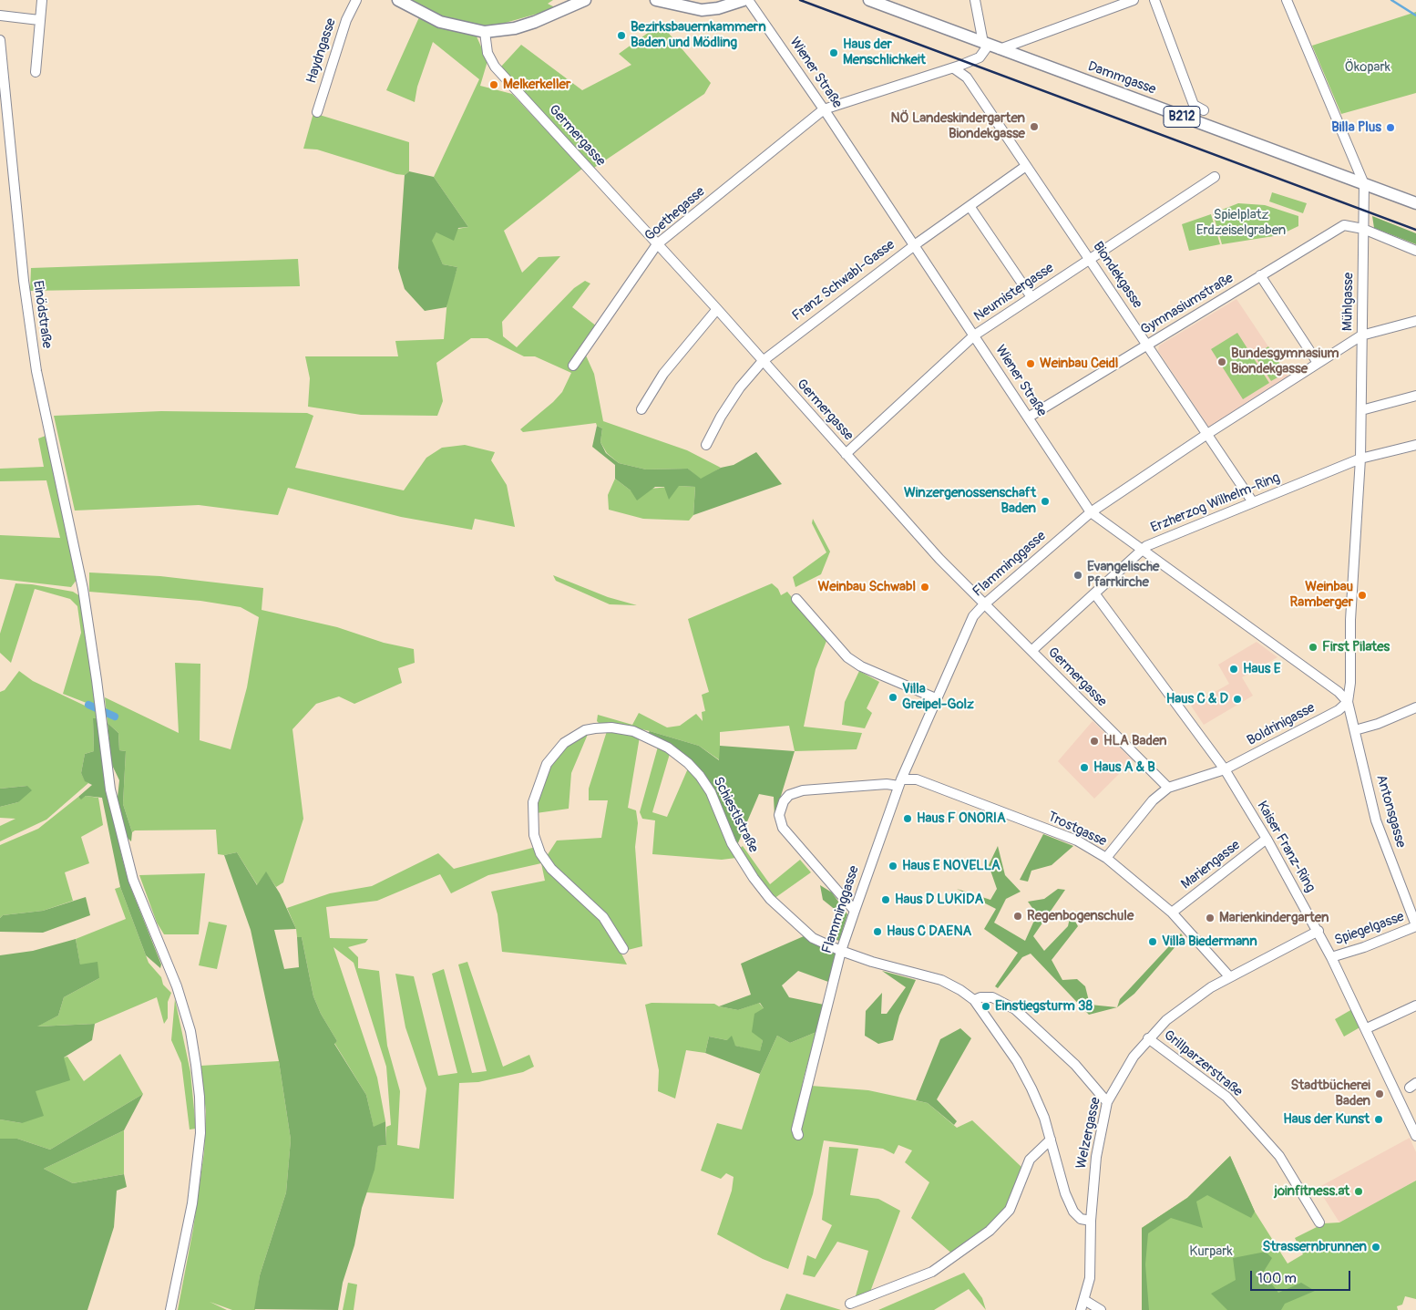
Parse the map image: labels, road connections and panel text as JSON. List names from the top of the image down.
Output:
{
  "streets": {
    "main road": ["Dammgasse", "B212"],
    "street": [
      "Haydngasse",
      "Wiener Straße",
      "Germergasse",
      "Goethegasse",
      "Biondekgasse",
      "Franz Schwabl-Gasse",
      "Neumistergasse",
      "Mühlgasse",
      "Gymnasiumstraße",
      "Einödstraße",
      "Erzherzog Wilhelm-Ring",
      "Flamminggasse",
      "Boldrinigasse",
      "Antonsgasse",
      "Schiestlstraße",
      "Trostgasse",
      "Kaiser Franz-Ring",
      "Mariengasse",
      "Spiegelgasse",
      "Grillparzerstraße",
      "Welzergasse"
    ]
  },
  "crossings": [
    ["Wiener Straße", "Goethegasse"],
    ["Wiener Straße", "Franz Schwabl-Gasse"],
    ["Wiener Straße", "Neumistergasse"],
    ["Wiener Straße", "Mühlgasse"],
    ["Wiener Straße", "Gymnasiumstraße"],
    ["Wiener Straße", "Erzherzog Wilhelm-Ring"],
    ["Wiener Straße", "Flamminggasse"],
    ["Wiener Straße", "Boldrinigasse"],
    ["Wiener Straße", "Antonsgasse"],
    ["Dammgasse", "Mühlgasse"],
    ["Germergasse", "Goethegasse"],
    ["Germergasse", "Franz Schwabl-Gasse"],
    ["Germergasse", "Neumistergasse"],
    ["Germergasse", "Erzherzog Wilhelm-Ring"],
    ["Germergasse", "Flamminggasse"],
    ["Germergasse", "Boldrinigasse"],
    ["Biondekgasse", "Franz Schwabl-Gasse"],
    ["Biondekgasse", "Neumistergasse"],
    ["Biondekgasse", "Gymnasiumstraße"],
    ["Biondekgasse", "Erzherzog Wilhelm-Ring"],
    ["Biondekgasse", "Flamminggasse"],
    ["Mühlgasse", "Gymnasiumstraße"],
    ["Mühlgasse", "Erzherzog Wilhelm-Ring"],
    ["Mühlgasse", "Flamminggasse"],
    ["Mühlgasse", "Boldrinigasse"],
    ["Mühlgasse", "Antonsgasse"],
    ["Erzherzog Wilhelm-Ring", "Kaiser Franz-Ring"],
    ["Flamminggasse", "Schiestlstraße"],
    ["Flamminggasse", "Trostgasse"],
    ["Boldrinigasse", "Antonsgasse"],
    ["Boldrinigasse", "Kaiser Franz-Ring"],
    ["Antonsgasse", "Spiegelgasse"],
    ["Schiestlstraße", "Welzergasse"],
    ["Trostgasse", "Mariengasse"],
    ["Trostgasse", "Welzergasse"],
    ["Kaiser Franz-Ring", "Mariengasse"],
    ["Kaiser Franz-Ring", "Spiegelgasse"],
    ["Kaiser Franz-Ring", "Welzergasse"],
    ["Grillparzerstraße", "Welzergasse"]
  ],
  "parks": ["Ökopark", "Spielplatz Erdzeiselgraben", "Kurpark"],
  "places": [
    "Bezirksbauernkammern Baden und Mödling",
    "Haus der Menschlichkeit",
    "Melkerkeller",
    "NÖ Landeskindergarten Biondekgasse",
    "Billa Plus",
    "Bundesgymnasium Biondekgasse",
    "Weinbau Ceidl",
    "Winzergenossenschaft Baden",
    "Evangelische Pfarrkirche",
    "Weinbau Schwabl",
    "Weinbau Ramberger",
    "First Pilates",
    "Haus E",
    "Villa Greipel-Golz",
    "Haus C & D",
    "HLA Baden",
    "Haus A & B",
    "Haus F ONORIA",
    "Haus E NOVELLA",
    "Haus D LUKIDA",
    "Regenbogenschule",
    "Marienkindergarten",
    "Haus C DAENA",
    "Villa Biedermann",
    "Einstiegsturm 38",
    "Stadtbücherei Baden",
    "Haus der Kunst",
    "joinfitness.at",
    "Strassernbrunnen"
  ],
  "scale_bar": "100 m"
}
